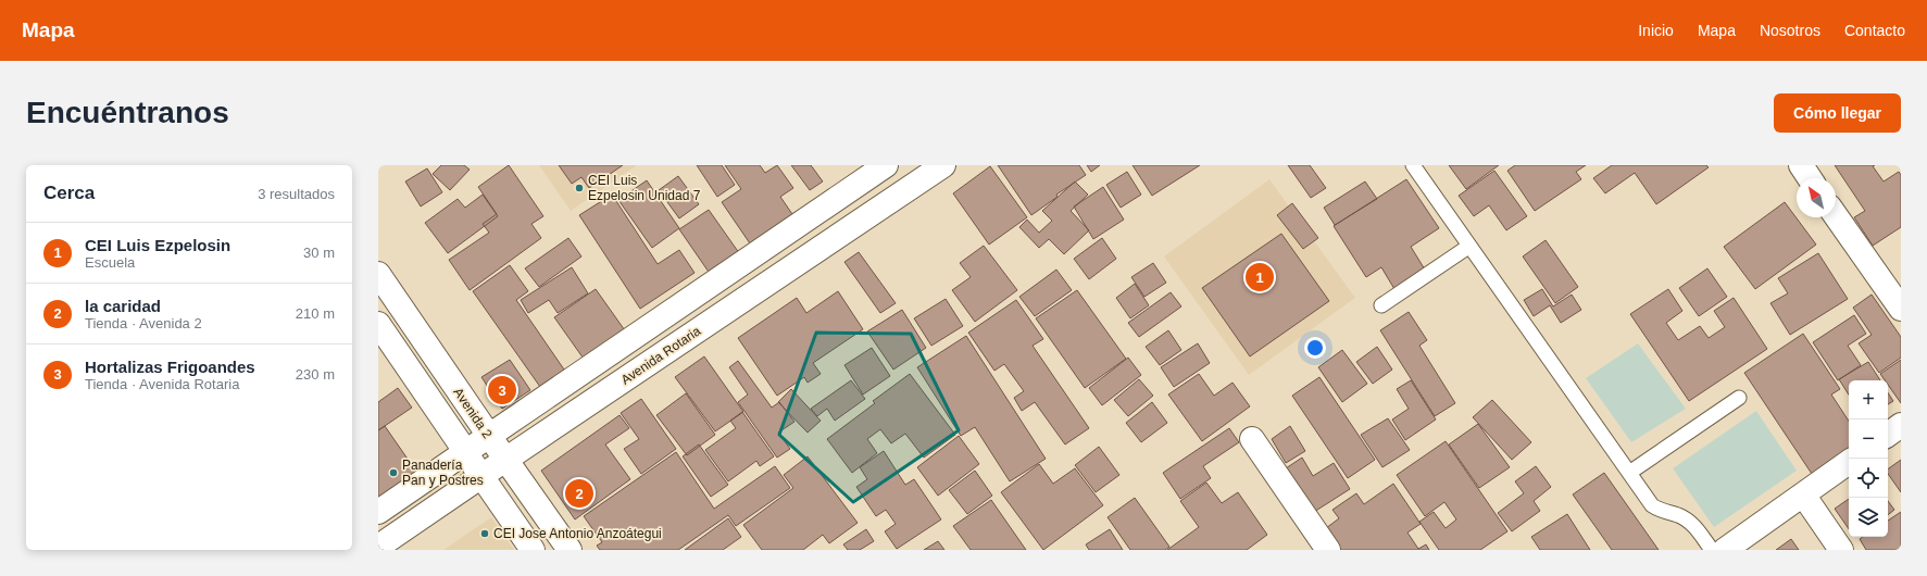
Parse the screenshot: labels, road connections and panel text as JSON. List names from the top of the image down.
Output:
{
  "streets": {
    "street": ["Avenida Rotaria", "Avenida 2"]
  },
  "crossings": [
    ["Avenida Rotaria", "Avenida 2"]
  ],
  "places": ["CEI Luis Ezpelosin Unidad 7", "Panadería Pan y Postres", "CEI Jose Antonio Anzoátegui"],
  "north": "top left",
  "page": {
    "header": "Mapa",
    "nav": [
      "Inicio",
      "Mapa",
      "Nosotros",
      "Contacto"
    ],
    "buttons": "Cómo llegar",
    "title": "Encuéntranos",
    "heading": ["Cerca", "3 resultados"],
    "list": [
      {
        "mark": "1",
        "name": "CEI Luis Ezpelosin",
        "note": "Escuela",
        "value": "30 m"
      },
      {
        "mark": "2",
        "name": "la caridad",
        "note": "Tienda · Avenida 2",
        "value": "210 m"
      },
      {
        "mark": "3",
        "name": "Hortalizas Frigoandes",
        "note": "Tienda · Avenida Rotaria",
        "value": "230 m"
      }
    ],
    "pins": ["1", "3", "2"],
    "map_buttons": ["+", "−"]
  }
}
